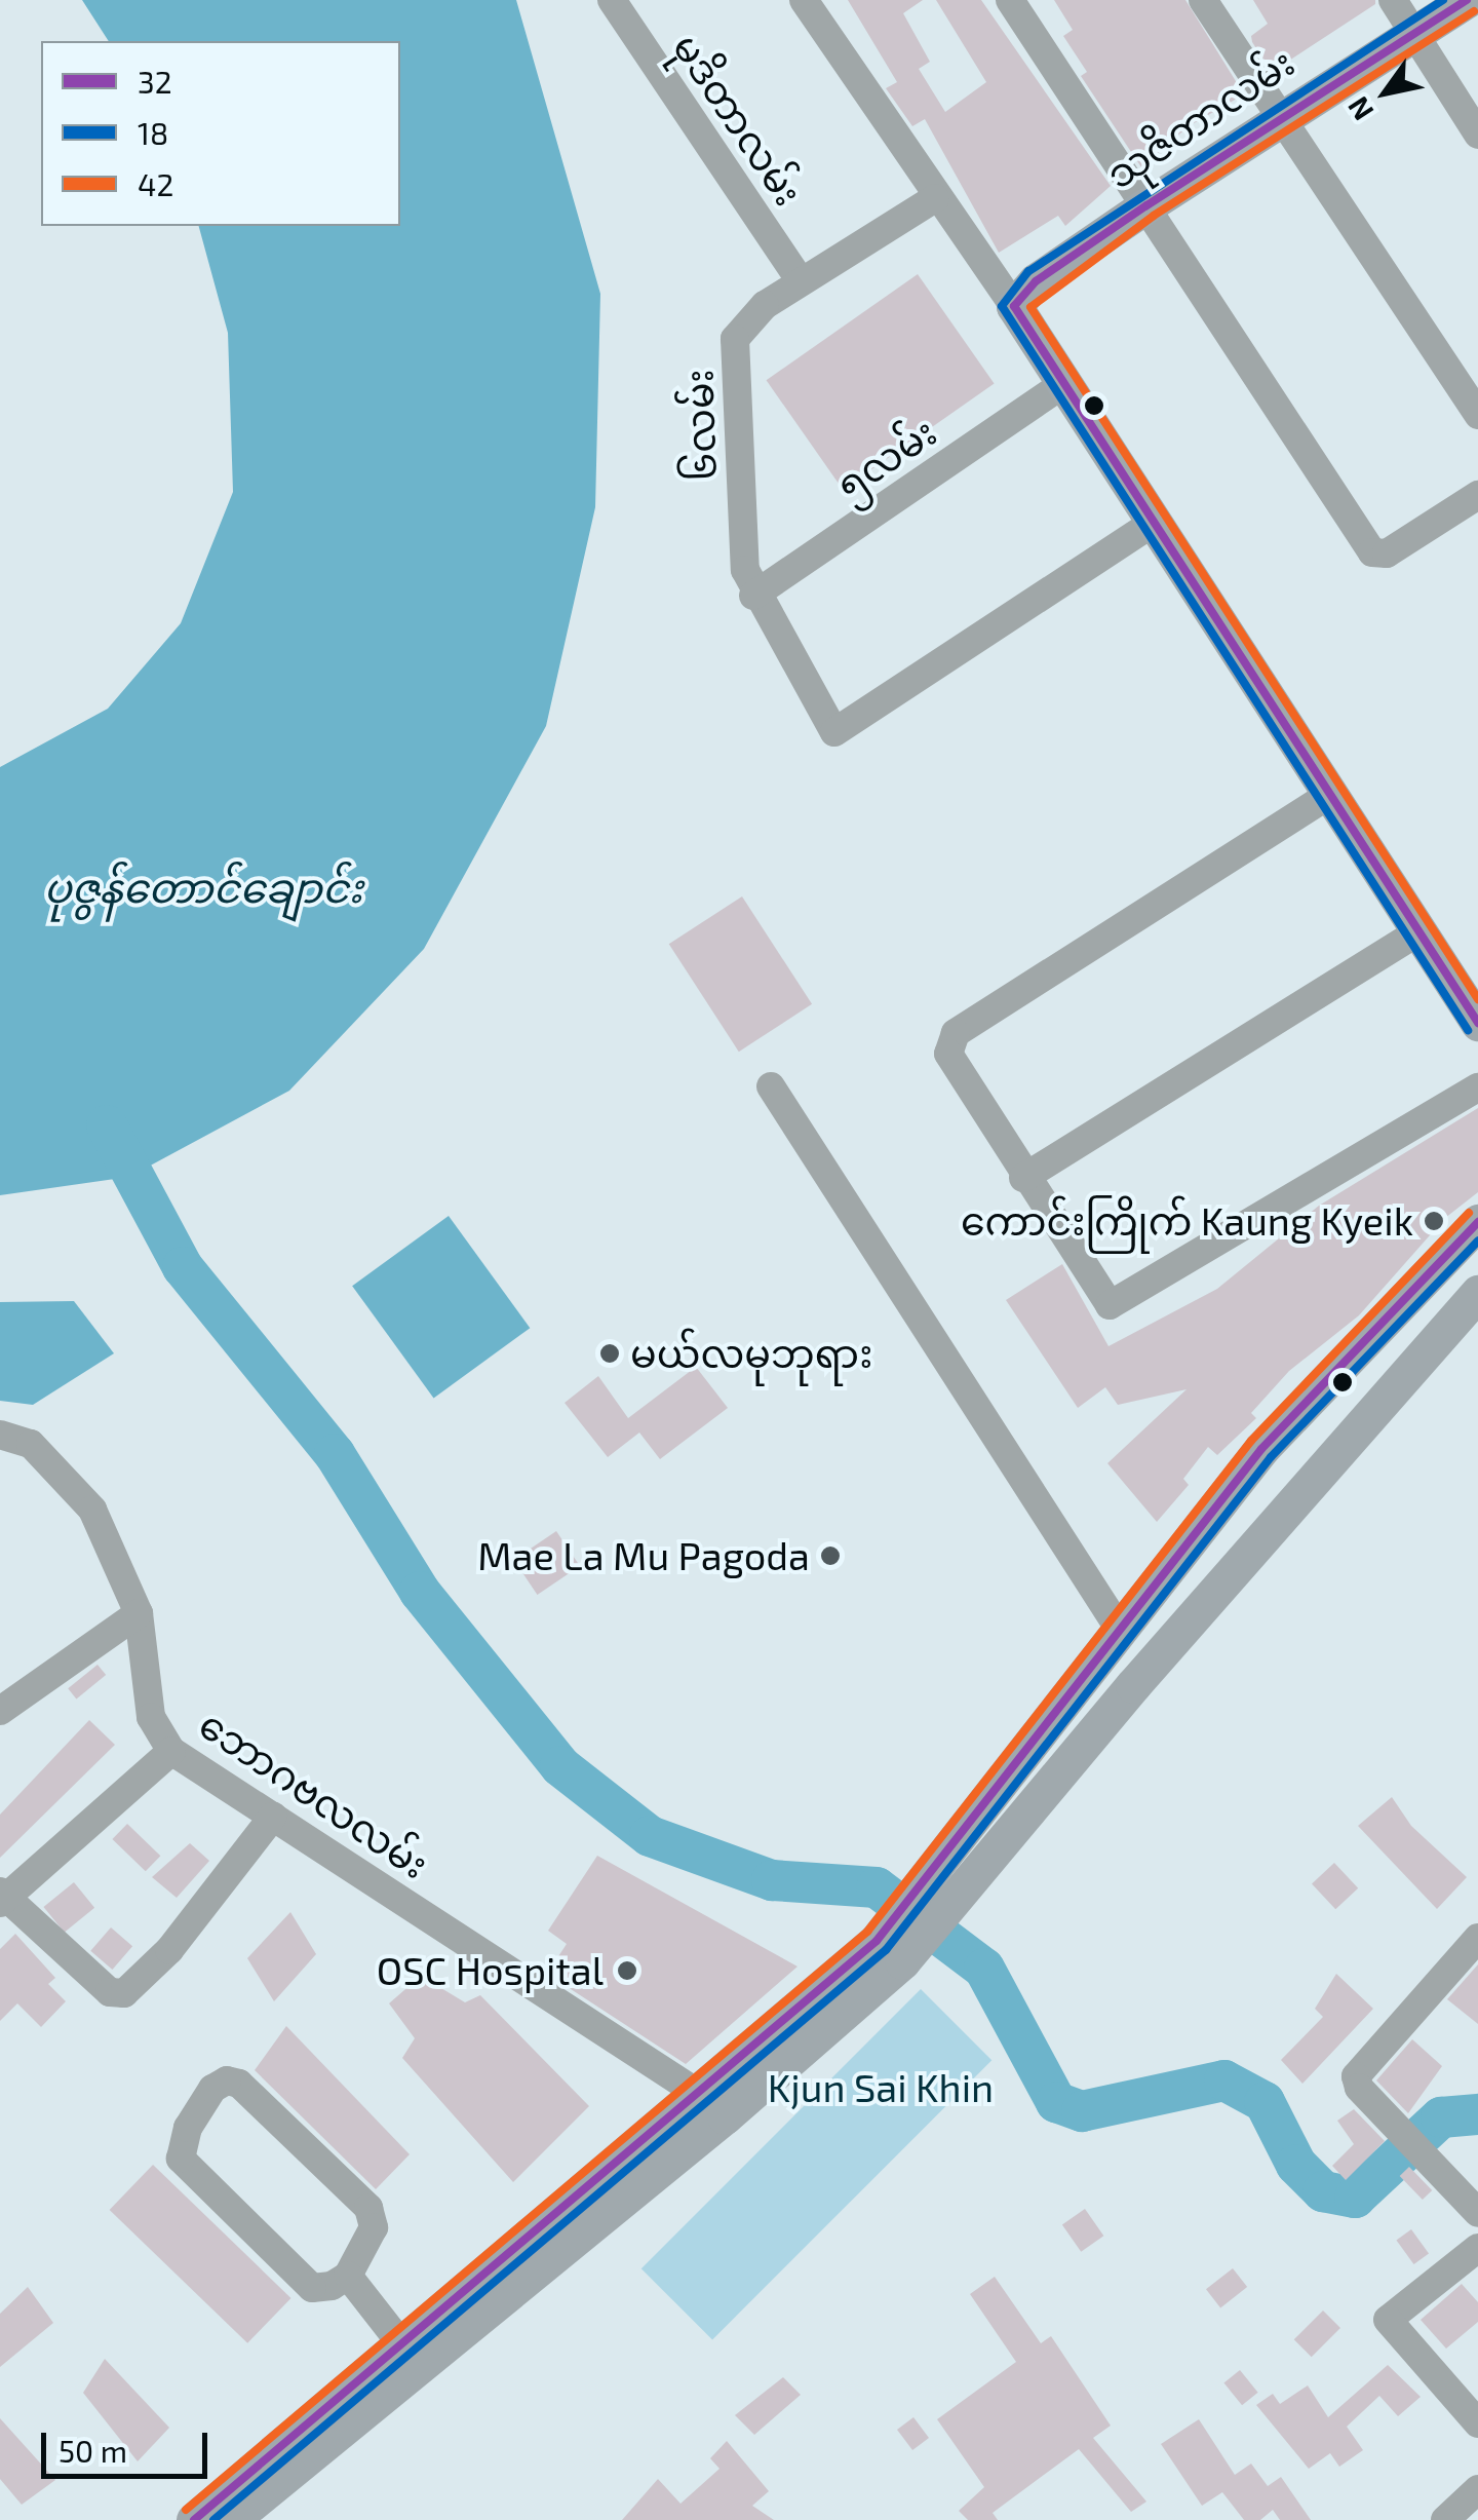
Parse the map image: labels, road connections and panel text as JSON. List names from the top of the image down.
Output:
{
  "streets": {
    "main road": ["သုဇိတာလမ်း"],
    "street": [
      "မုဒိတာလမ်း",
      "၆လမ်း",
      "၅လမ်း",
      "ဘောဂဗလလမ်း"
    ]
  },
  "crossings": [
    ["မုဒိတာလမ်း", "၆လမ်း"],
    ["၆လမ်း", "၅လမ်း"]
  ],
  "water": ["ပုဇွန်တောင်ချောင်း"],
  "parks": ["Kjun Sai Khin"],
  "places": [
    "ကောင်းကြိုက် Kaung Kyeik",
    "မယ်လမုဘုရား",
    "Mae La Mu Pagoda",
    "OSC Hospital"
  ],
  "lines": ["transit line 32", "transit line 18", "transit line 42"],
  "legend": ["32", "18", "42"],
  "scale_bar": "50 m",
  "north": "bottom left"
}
